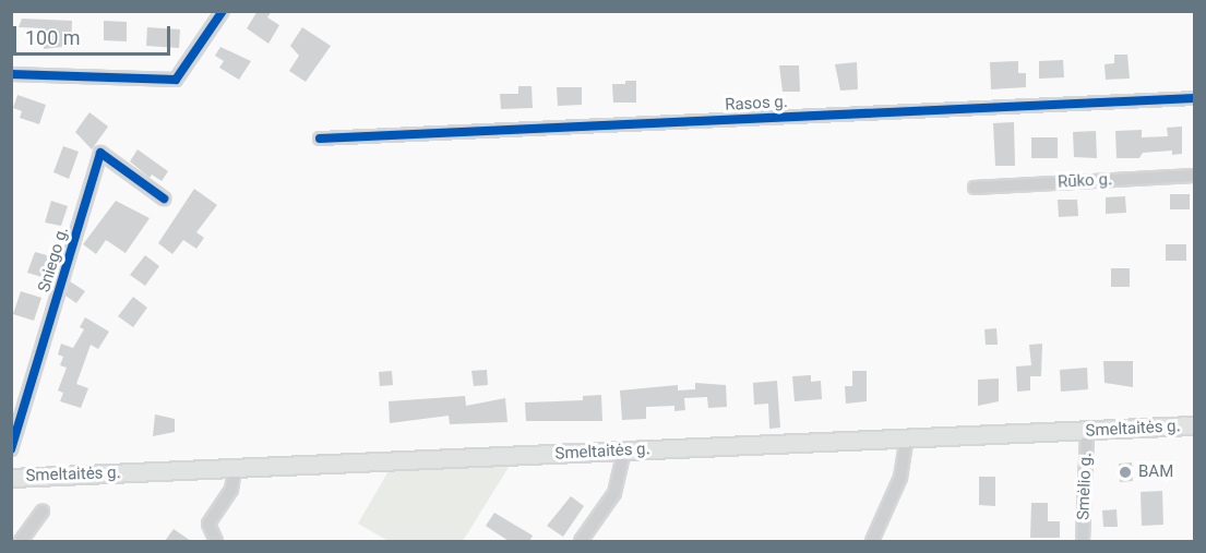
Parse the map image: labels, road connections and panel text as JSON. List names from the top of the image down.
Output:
{
  "streets": {
    "main road": ["Smeltaitės g."],
    "street": [
      "Rasos g.",
      "Rūko g.",
      "Sniego g.",
      "Smėlio g."
    ]
  },
  "crossings": [
    ["Smeltaitės g.", "Smėlio g."]
  ],
  "places": ["BAM"],
  "scale_bar": "100 m"
}
